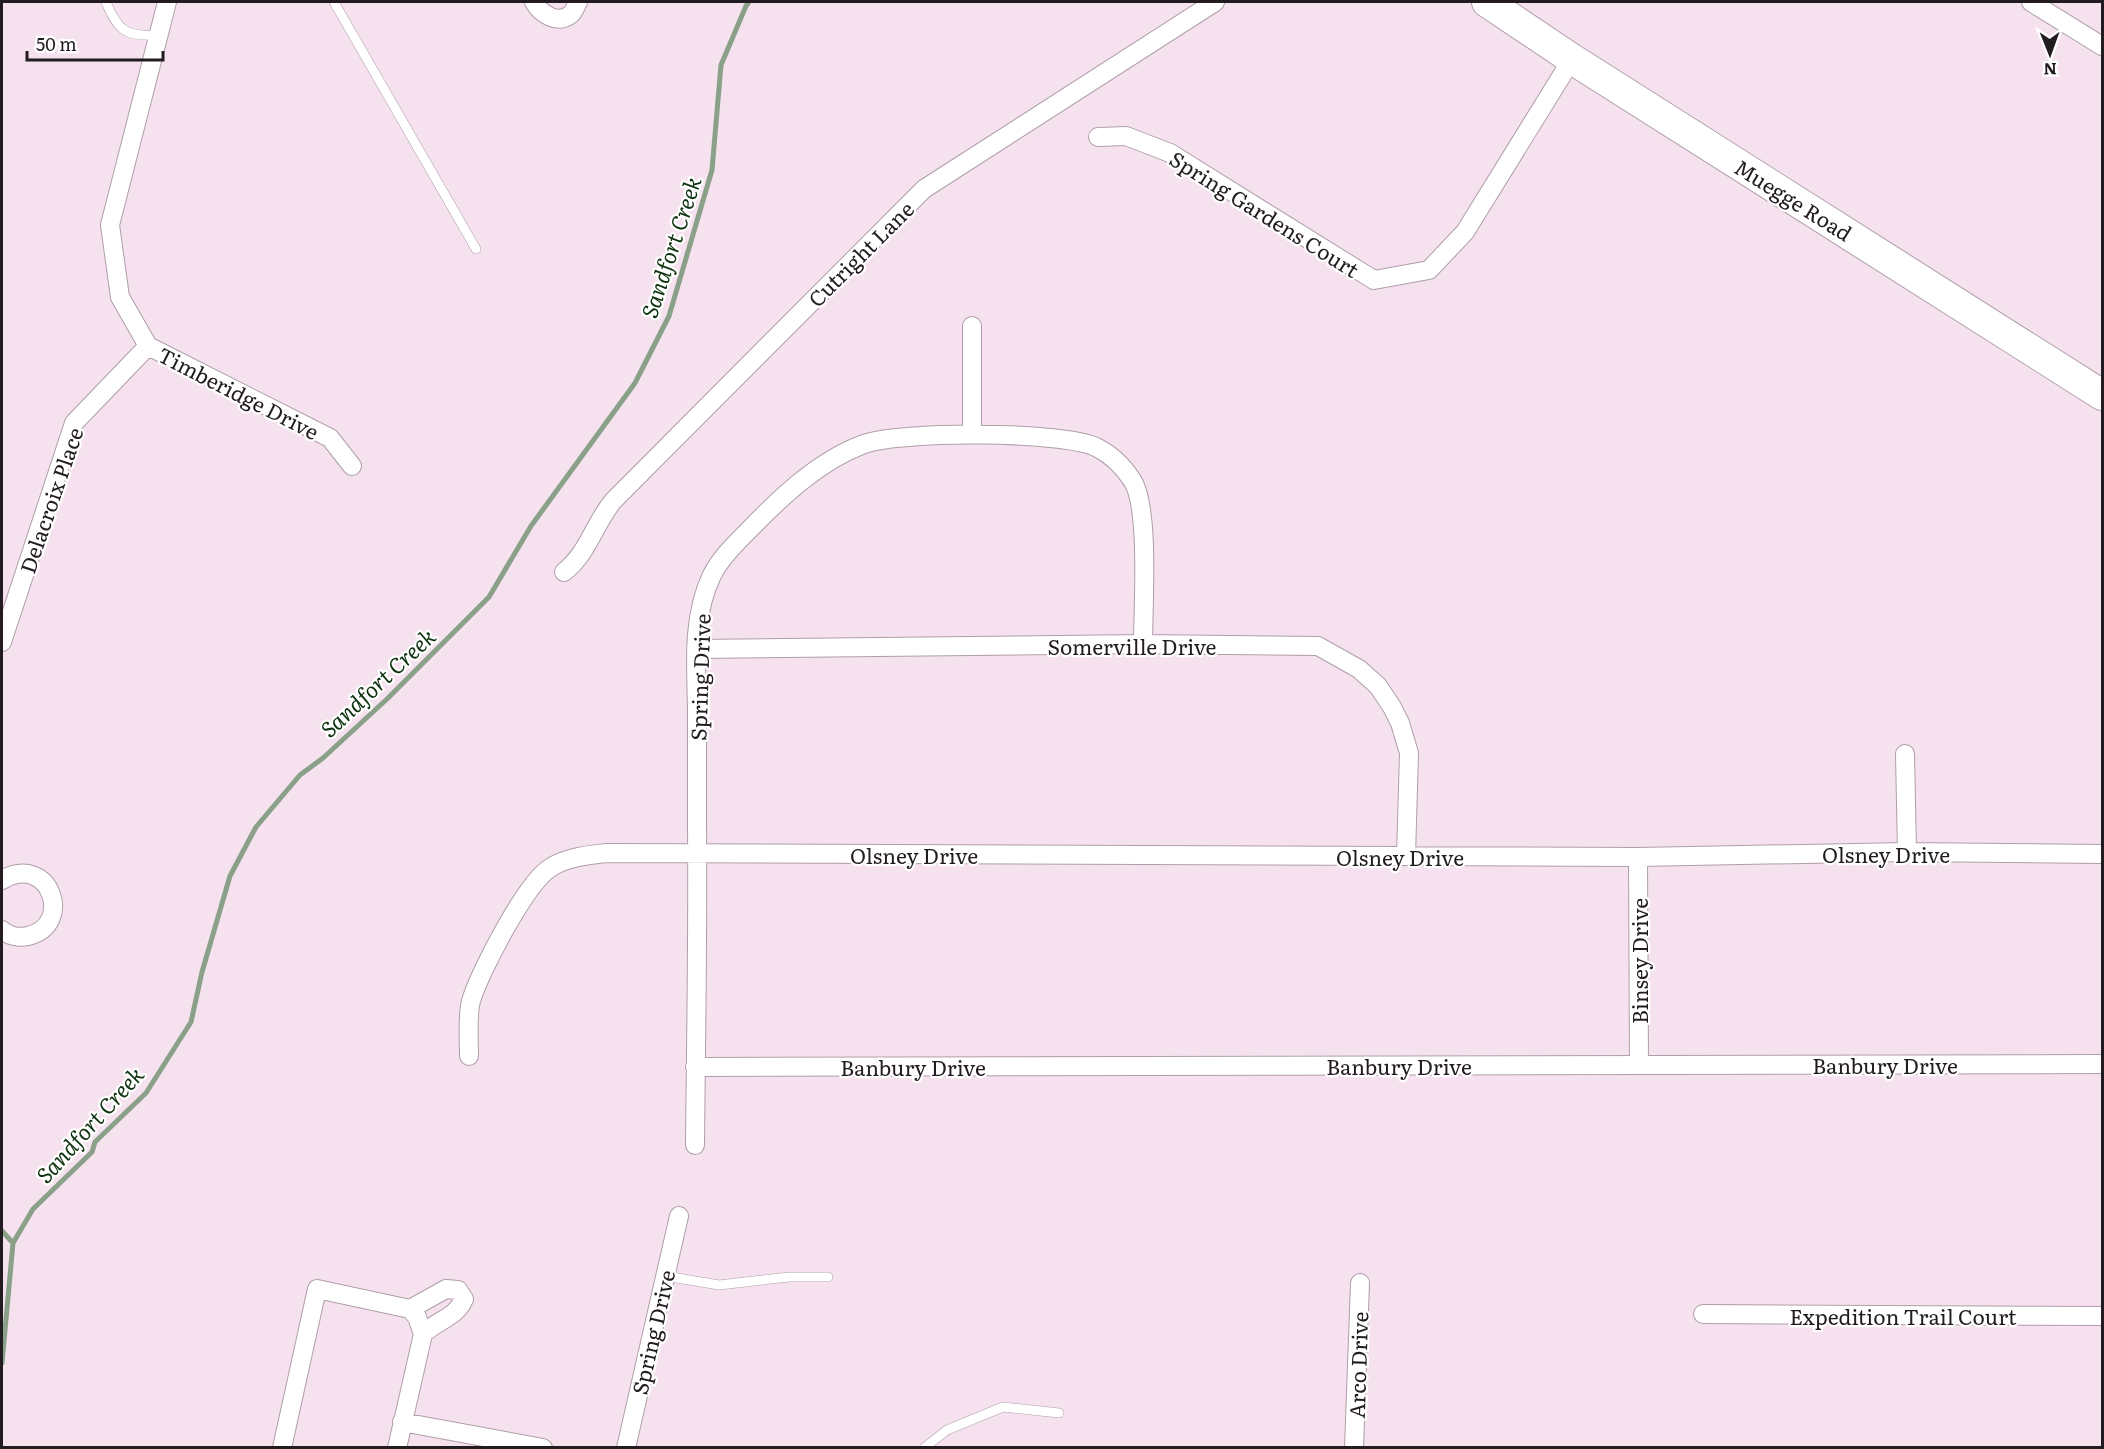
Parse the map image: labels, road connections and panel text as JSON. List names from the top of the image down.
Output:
{
  "streets": {
    "main road": ["Muegge Road"],
    "street": [
      "Spring Gardens Court",
      "Cutright Lane",
      "Timberidge Drive",
      "Delacroix Place",
      "Somerville Drive",
      "Spring Drive",
      "Olsney Drive",
      "Binsey Drive",
      "Banbury Drive",
      "Expedition Trail Court",
      "Arco Drive"
    ]
  },
  "crossings": [
    ["Muegge Road", "Spring Gardens Court"],
    ["Timberidge Drive", "Delacroix Place"],
    ["Somerville Drive", "Spring Drive"],
    ["Somerville Drive", "Olsney Drive"],
    ["Spring Drive", "Olsney Drive"],
    ["Spring Drive", "Banbury Drive"],
    ["Olsney Drive", "Binsey Drive"],
    ["Binsey Drive", "Banbury Drive"]
  ],
  "water": ["Sandfort Creek"],
  "scale_bar": "50 m",
  "north": "bottom"
}
